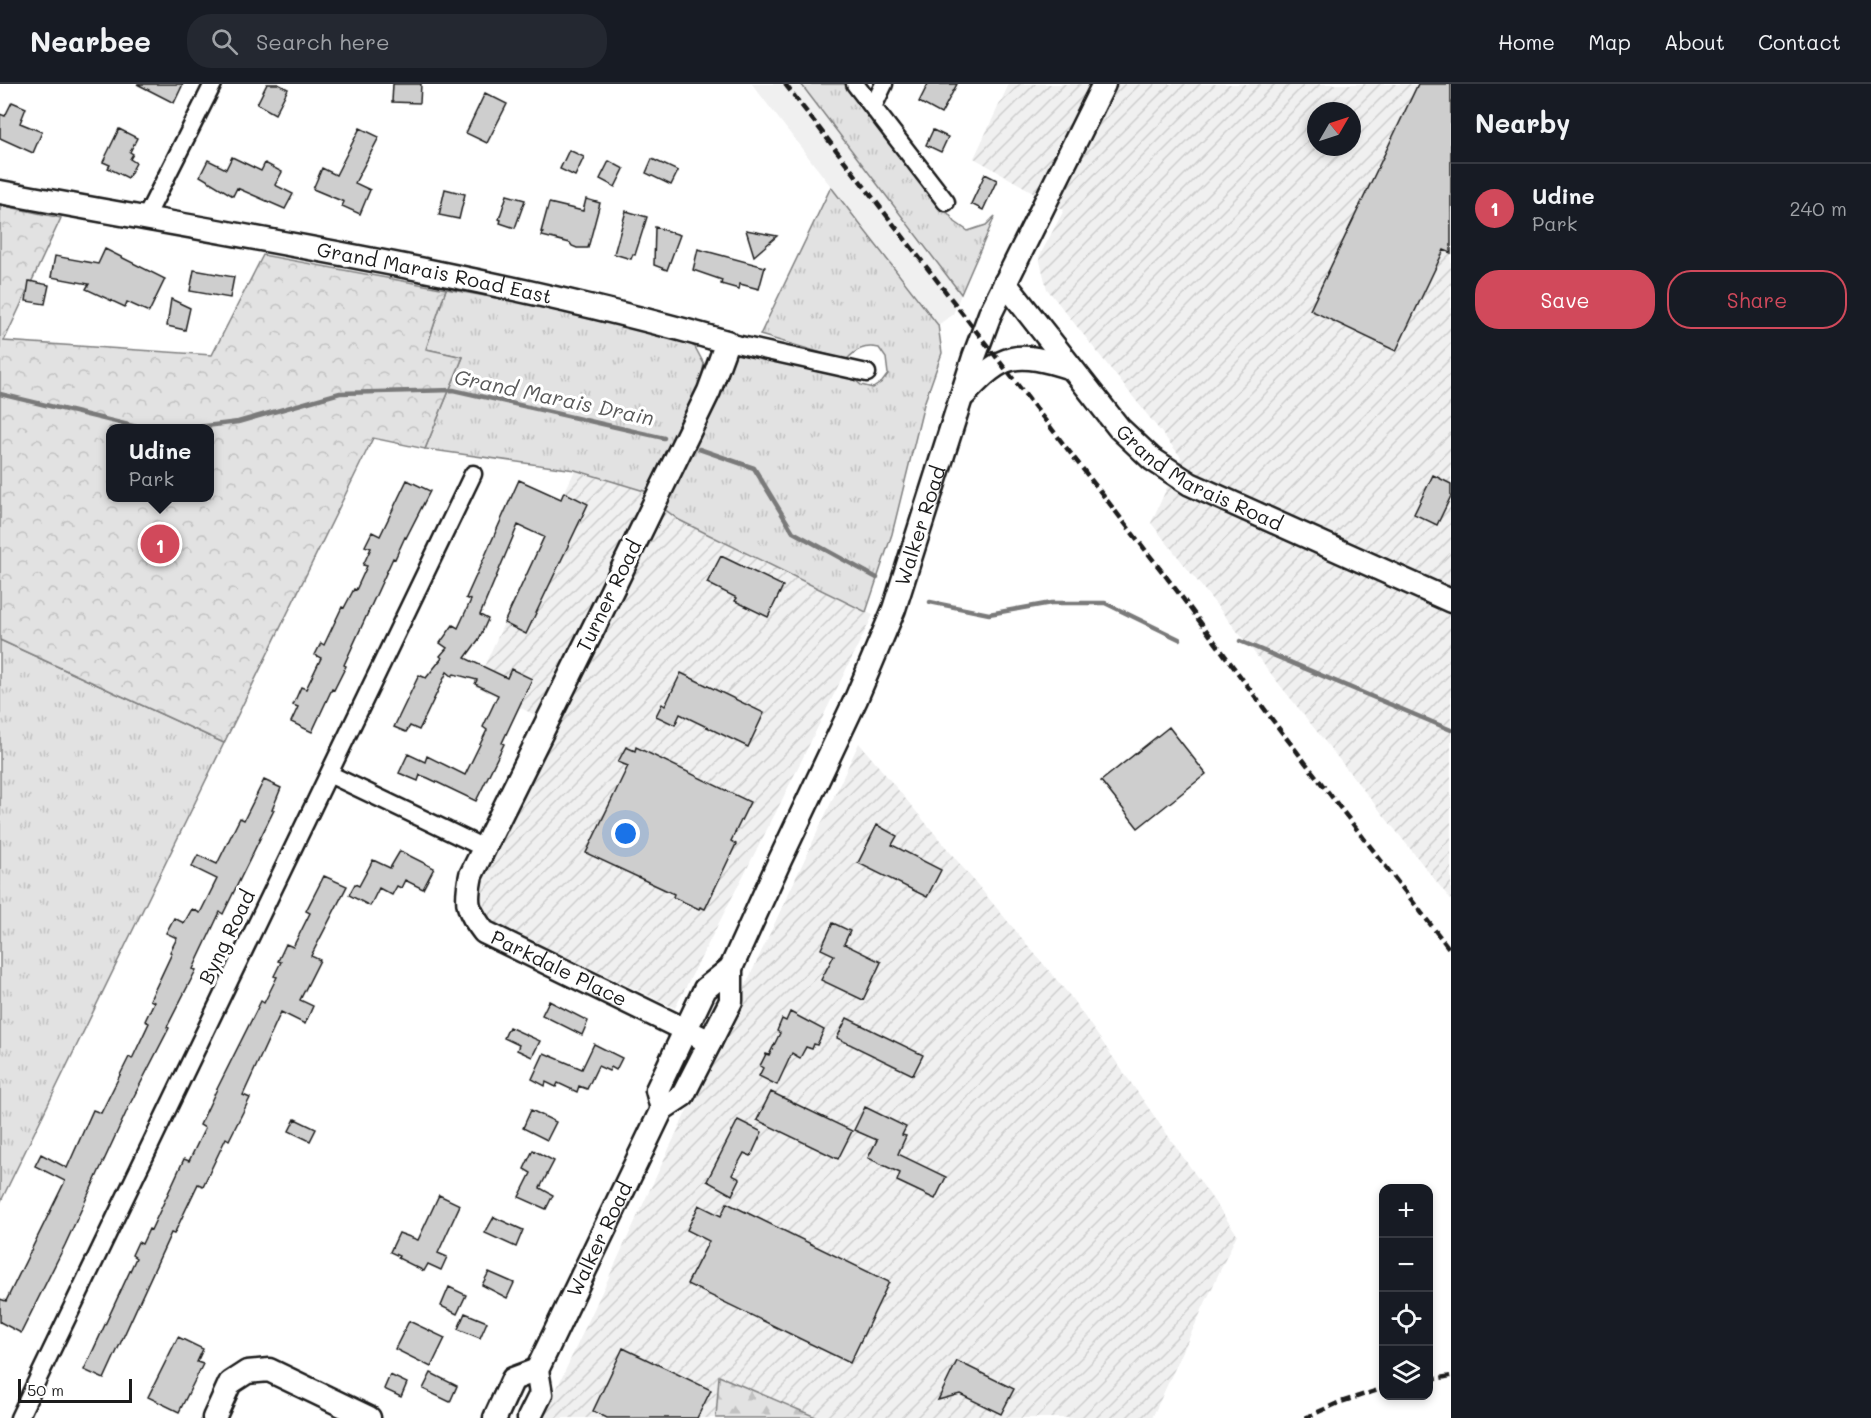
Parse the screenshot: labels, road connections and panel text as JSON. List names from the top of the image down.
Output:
{
  "streets": {
    "street": [
      "Grand Marais Road East",
      "Grand Marais Road",
      "Walker Road",
      "Turner Road",
      "Byng Road",
      "Parkdale Place"
    ]
  },
  "crossings": [
    ["Grand Marais Road East", "Turner Road"],
    ["Grand Marais Road", "Walker Road"],
    ["Walker Road", "Parkdale Place"],
    ["Turner Road", "Parkdale Place"]
  ],
  "water": ["Grand Marais Drain"],
  "scale_bar": "50 m",
  "north": "top right",
  "page": {
    "header": "Nearbee",
    "search": "Search here",
    "nav": [
      "Home",
      "Map",
      "About",
      "Contact"
    ],
    "heading": "Nearby",
    "list": [
      {
        "mark": "1",
        "name": "Udine",
        "note": "Park",
        "value": "240 m"
      }
    ],
    "buttons": ["Save", "Share"],
    "popup": ["Udine", "Park"],
    "pins": "1",
    "map_buttons": ["+", "−"],
    "scale": "50 m"
  }
}
